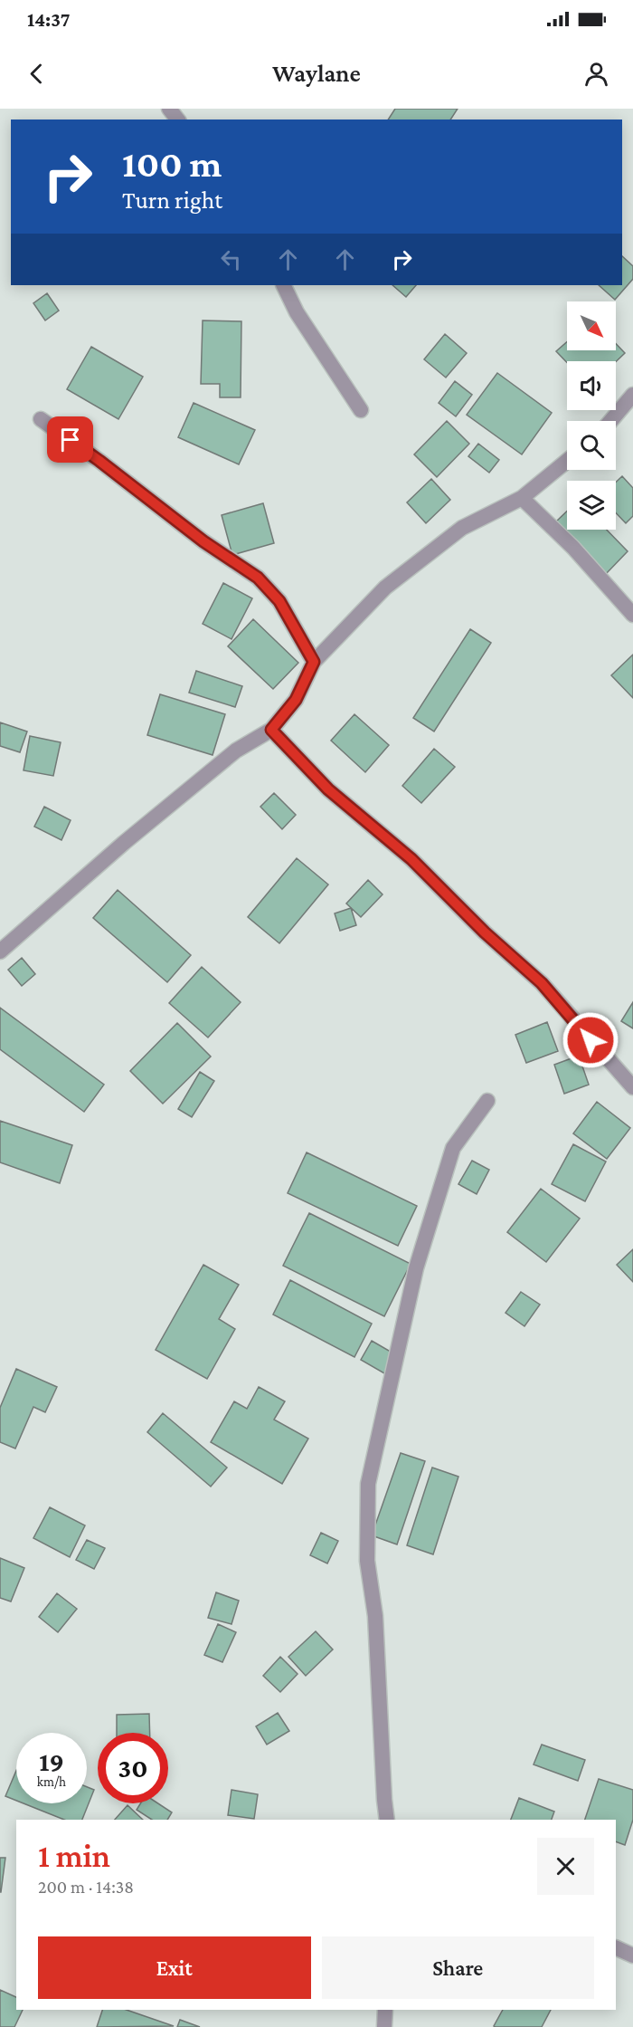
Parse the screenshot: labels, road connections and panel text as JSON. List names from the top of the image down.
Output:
{
  "north": "bottom right",
  "page": {
    "status": "14:37",
    "header": "Waylane",
    "turn": ["100 m", "Turn right"],
    "speed": "19 km/h",
    "limit": "30",
    "heading": ["1 min", "200 m · 14:38"],
    "buttons": ["Exit", "Share"]
  }
}
